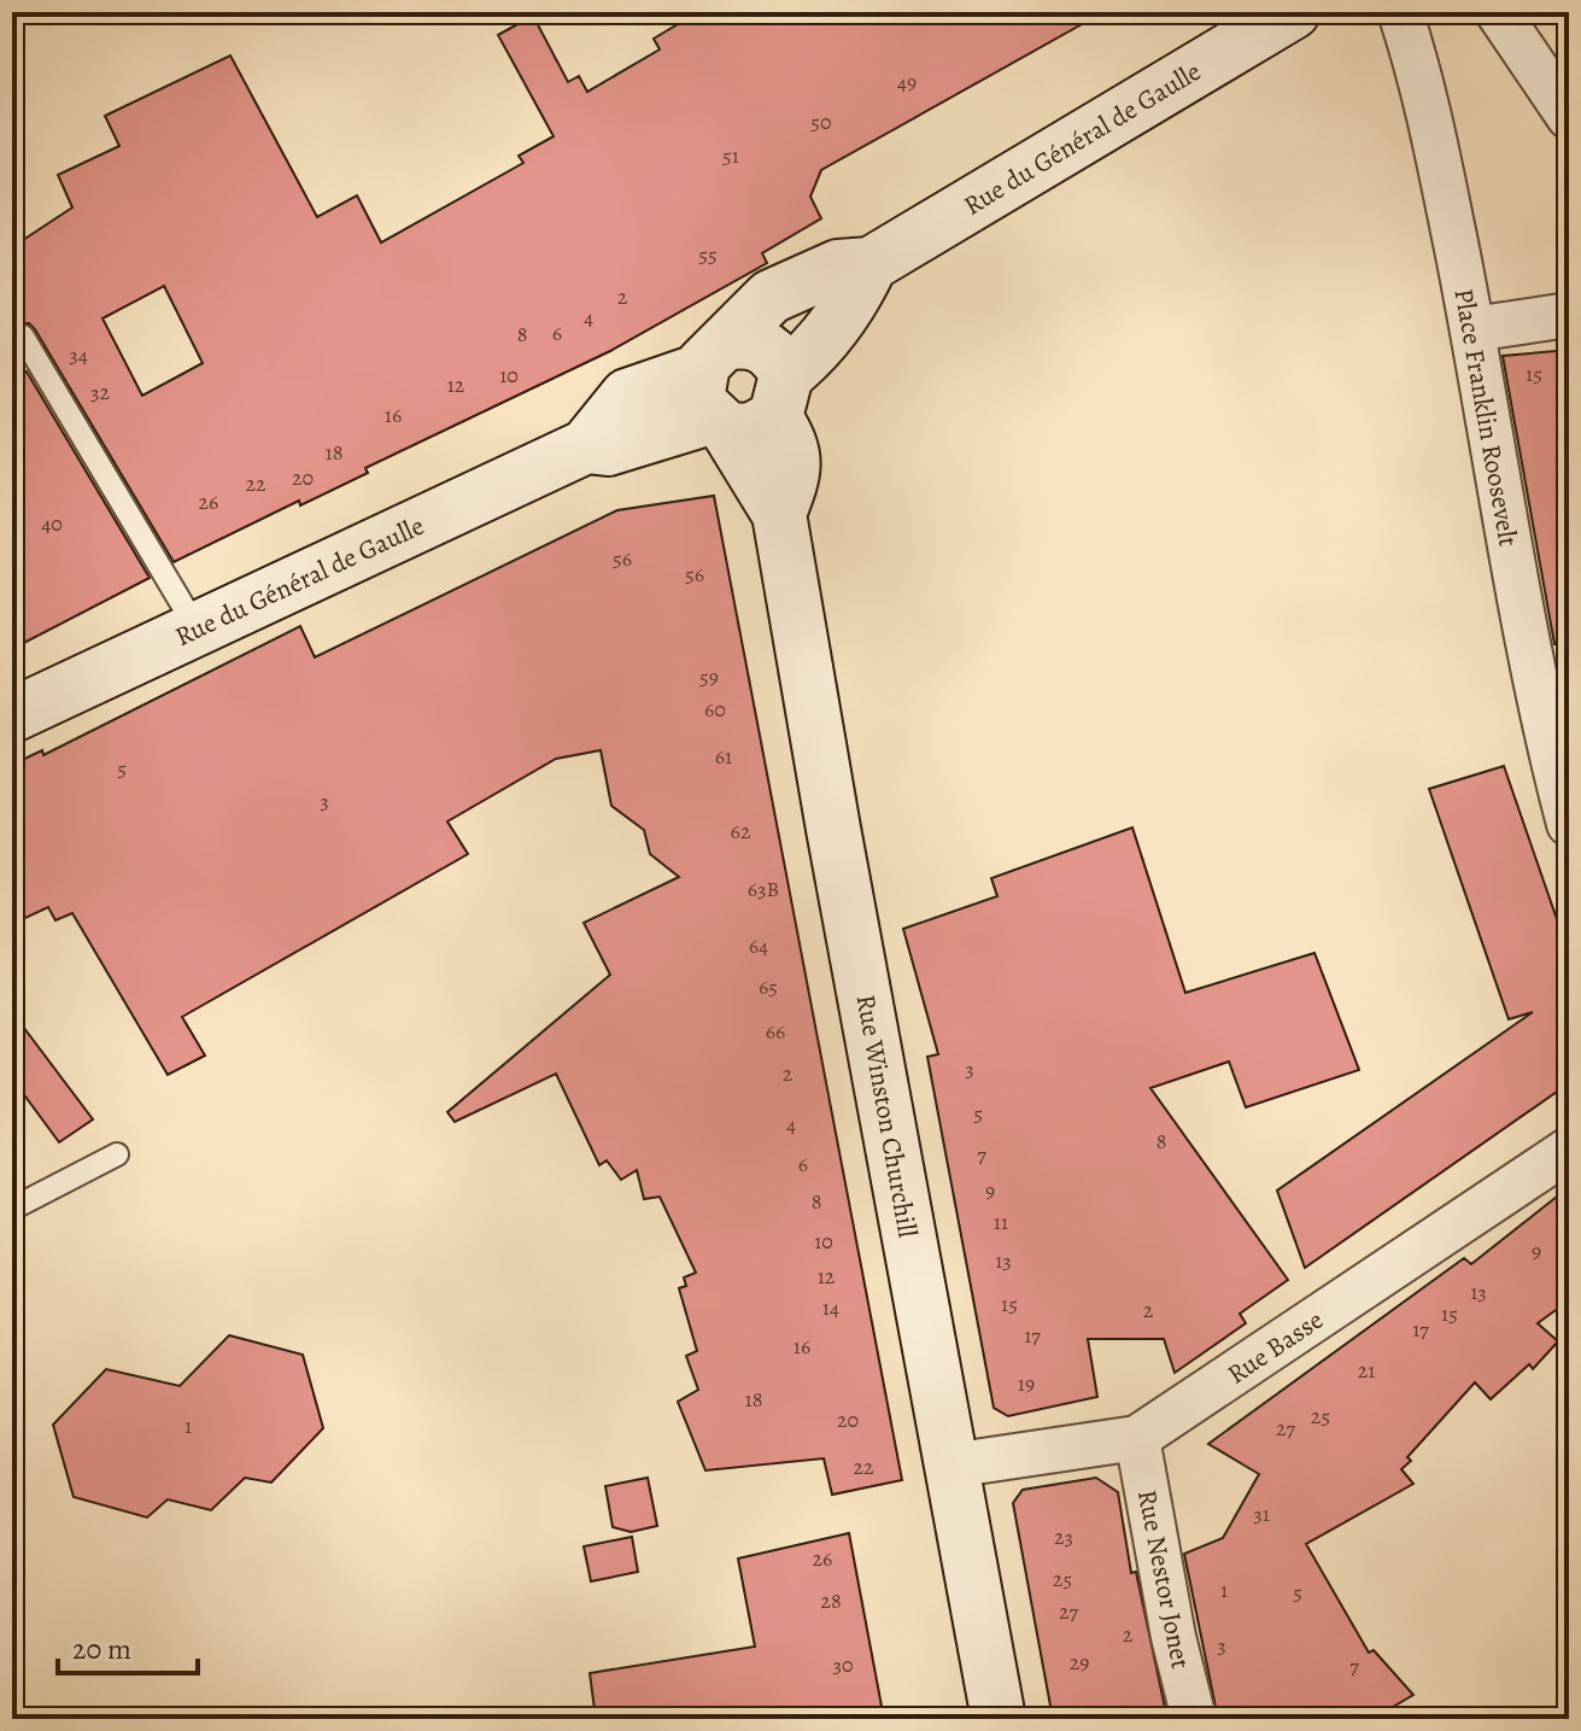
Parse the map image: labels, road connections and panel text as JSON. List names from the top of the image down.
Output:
{
  "streets": {
    "main road": ["Rue du Général de Gaulle", "Rue Winston Churchill"],
    "street": ["Place Franklin Roosevelt", "Rue Basse", "Rue Nestor Jonet"]
  },
  "crossings": [
    ["Rue du Général de Gaulle", "Rue Winston Churchill"],
    ["Rue Winston Churchill", "Rue Basse"],
    ["Rue Basse", "Rue Nestor Jonet"]
  ],
  "house_numbers": [
    "49",
    "50",
    "51",
    "55",
    "2",
    "4",
    "6",
    "8",
    "34",
    "15",
    "10",
    "12",
    "32",
    "16",
    "18",
    "20",
    "22",
    "26",
    "40",
    "56",
    "56",
    "59",
    "60",
    "61",
    "5",
    "3",
    "62",
    "63B",
    "64",
    "65",
    "66",
    "3",
    "2",
    "5",
    "4",
    "8",
    "7",
    "6",
    "9",
    "8",
    "11",
    "10",
    "9",
    "13",
    "12",
    "13",
    "15",
    "14",
    "2",
    "15",
    "17",
    "17",
    "16",
    "21",
    "19",
    "18",
    "25",
    "20",
    "1",
    "27",
    "22",
    "31",
    "23",
    "26",
    "25",
    "1",
    "5",
    "28",
    "27",
    "2",
    "3",
    "29",
    "30",
    "7"
  ],
  "scale_bar": "20 m"
}
